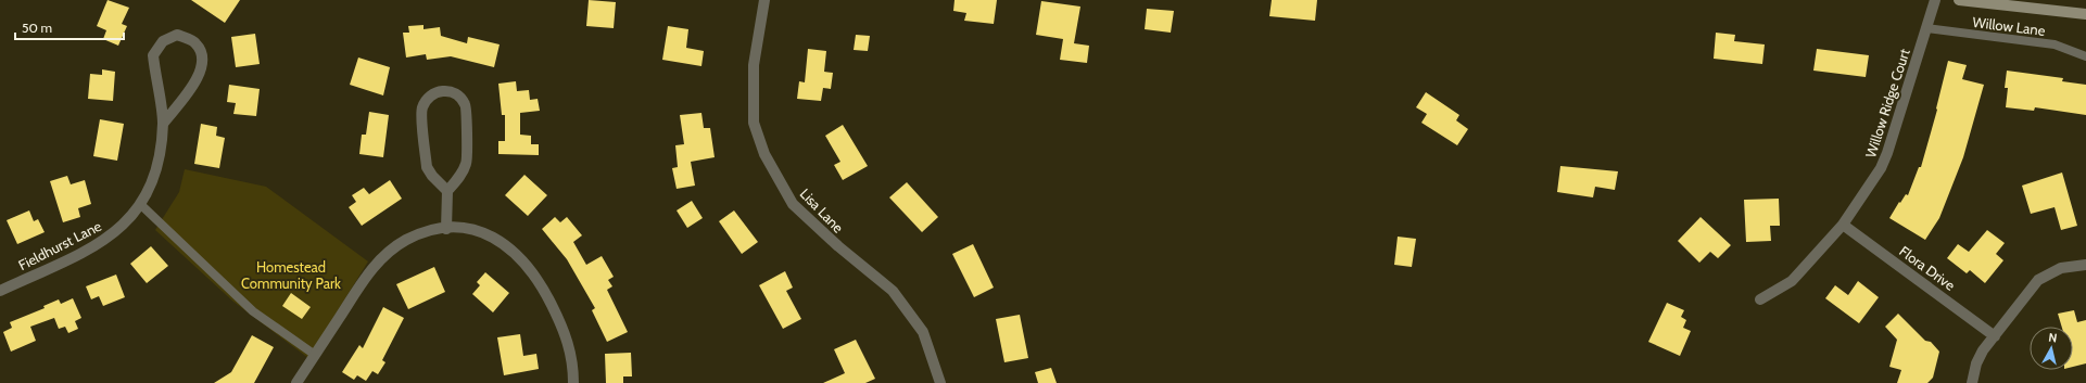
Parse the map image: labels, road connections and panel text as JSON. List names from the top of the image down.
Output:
{
  "streets": {
    "street": [
      "Willow Ridge Court",
      "Lisa Lane",
      "Fieldhurst Lane",
      "Flora Drive"
    ],
    "lane": ["Willow Lane"]
  },
  "crossings": [
    ["Willow Lane", "Willow Ridge Court"],
    ["Willow Ridge Court", "Flora Drive"]
  ],
  "parks": ["Homestead Community Park"],
  "scale_bar": "50 m",
  "north": "top"
}
